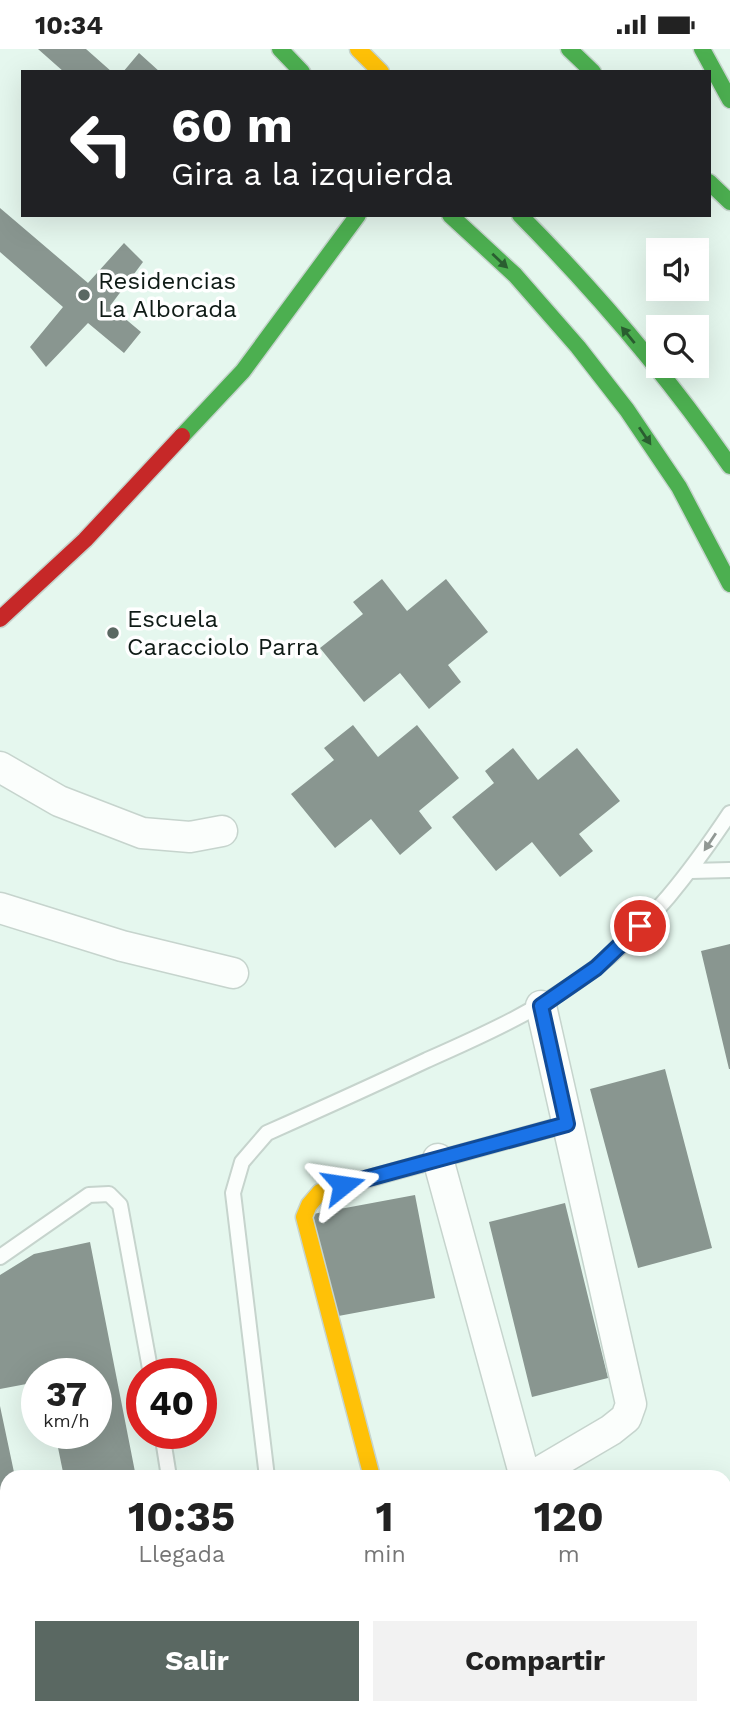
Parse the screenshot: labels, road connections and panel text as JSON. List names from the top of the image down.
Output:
{
  "places": ["Residencias La Alborada", "Escuela Caracciolo Parra"],
  "page": {
    "status": "10:34",
    "turn": ["60 m", "Gira a la izquierda"],
    "speed": "37 km/h",
    "limit": "40",
    "eta": [
      "10:35",
      "Llegada",
      "1",
      "min",
      "120",
      "m"
    ],
    "buttons": ["Salir", "Compartir"]
  }
}
